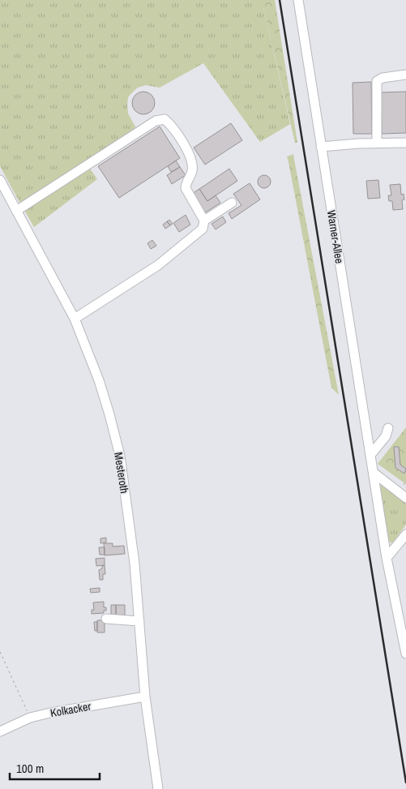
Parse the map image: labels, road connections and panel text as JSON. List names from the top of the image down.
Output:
{
  "streets": {
    "street": ["Warner-Allee", "Mesteroth", "Kolkacker"]
  },
  "crossings": [
    ["Mesteroth", "Kolkacker"]
  ],
  "scale_bar": "100 m"
}
